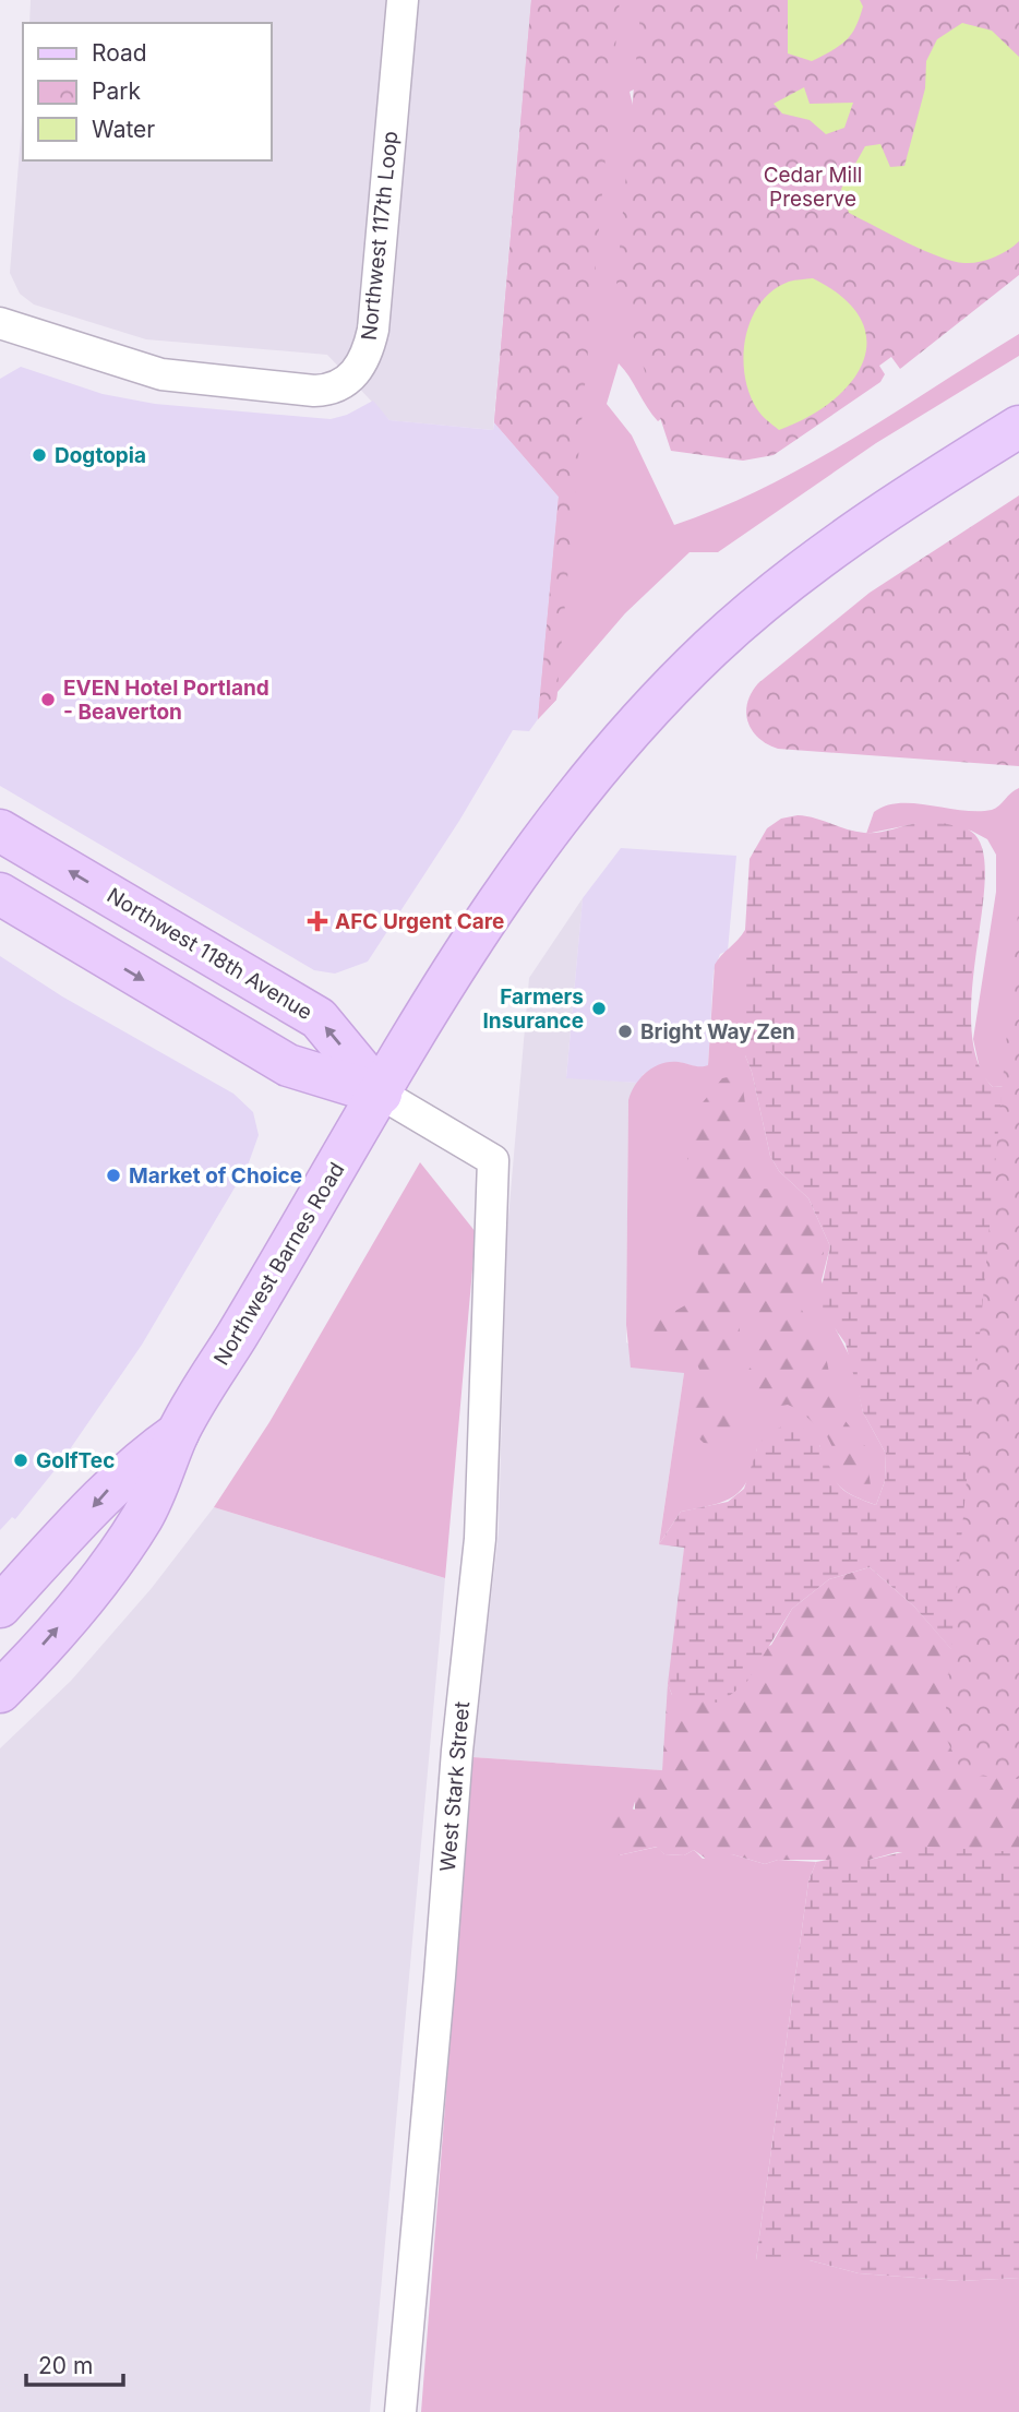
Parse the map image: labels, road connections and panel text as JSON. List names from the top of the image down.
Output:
{
  "streets": {
    "main road": ["Northwest 118th Avenue", "Northwest Barnes Road"],
    "street": ["Northwest 117th Loop", "West Stark Street"]
  },
  "crossings": [
    ["Northwest 118th Avenue", "Northwest Barnes Road"],
    ["Northwest 118th Avenue", "West Stark Street"],
    ["Northwest Barnes Road", "West Stark Street"]
  ],
  "parks": ["Cedar Mill Preserve"],
  "places": {
    "other": [
      "Dogtopia",
      "EVEN Hotel Portland - Beaverton",
      "Farmers Insurance",
      "Bright Way Zen",
      "Market of Choice",
      "GolfTec"
    ],
    "health": ["AFC Urgent Care"]
  },
  "legend": ["Road", "Park", "Water"],
  "scale_bar": "20 m"
}
